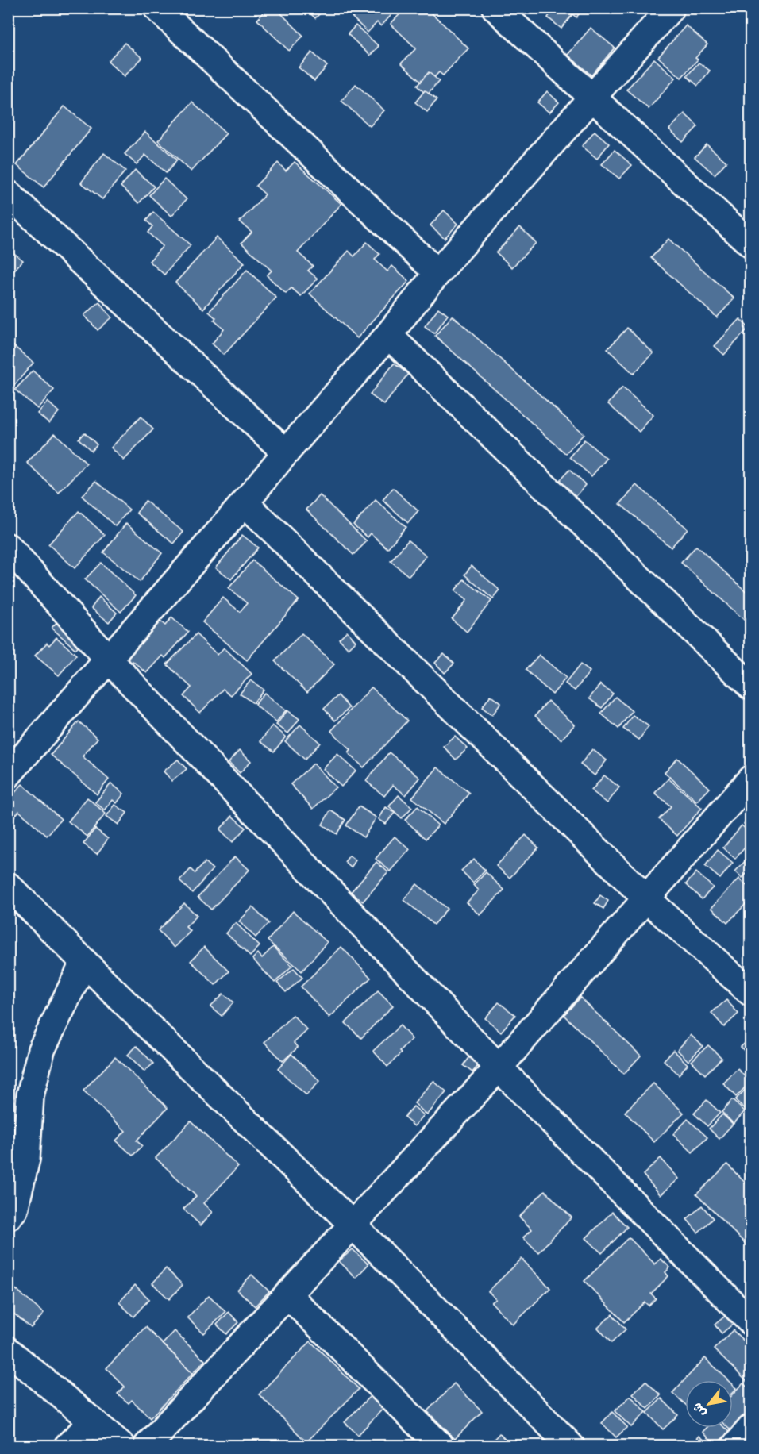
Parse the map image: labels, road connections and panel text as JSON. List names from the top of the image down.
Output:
{
  "north": "bottom left"
}
